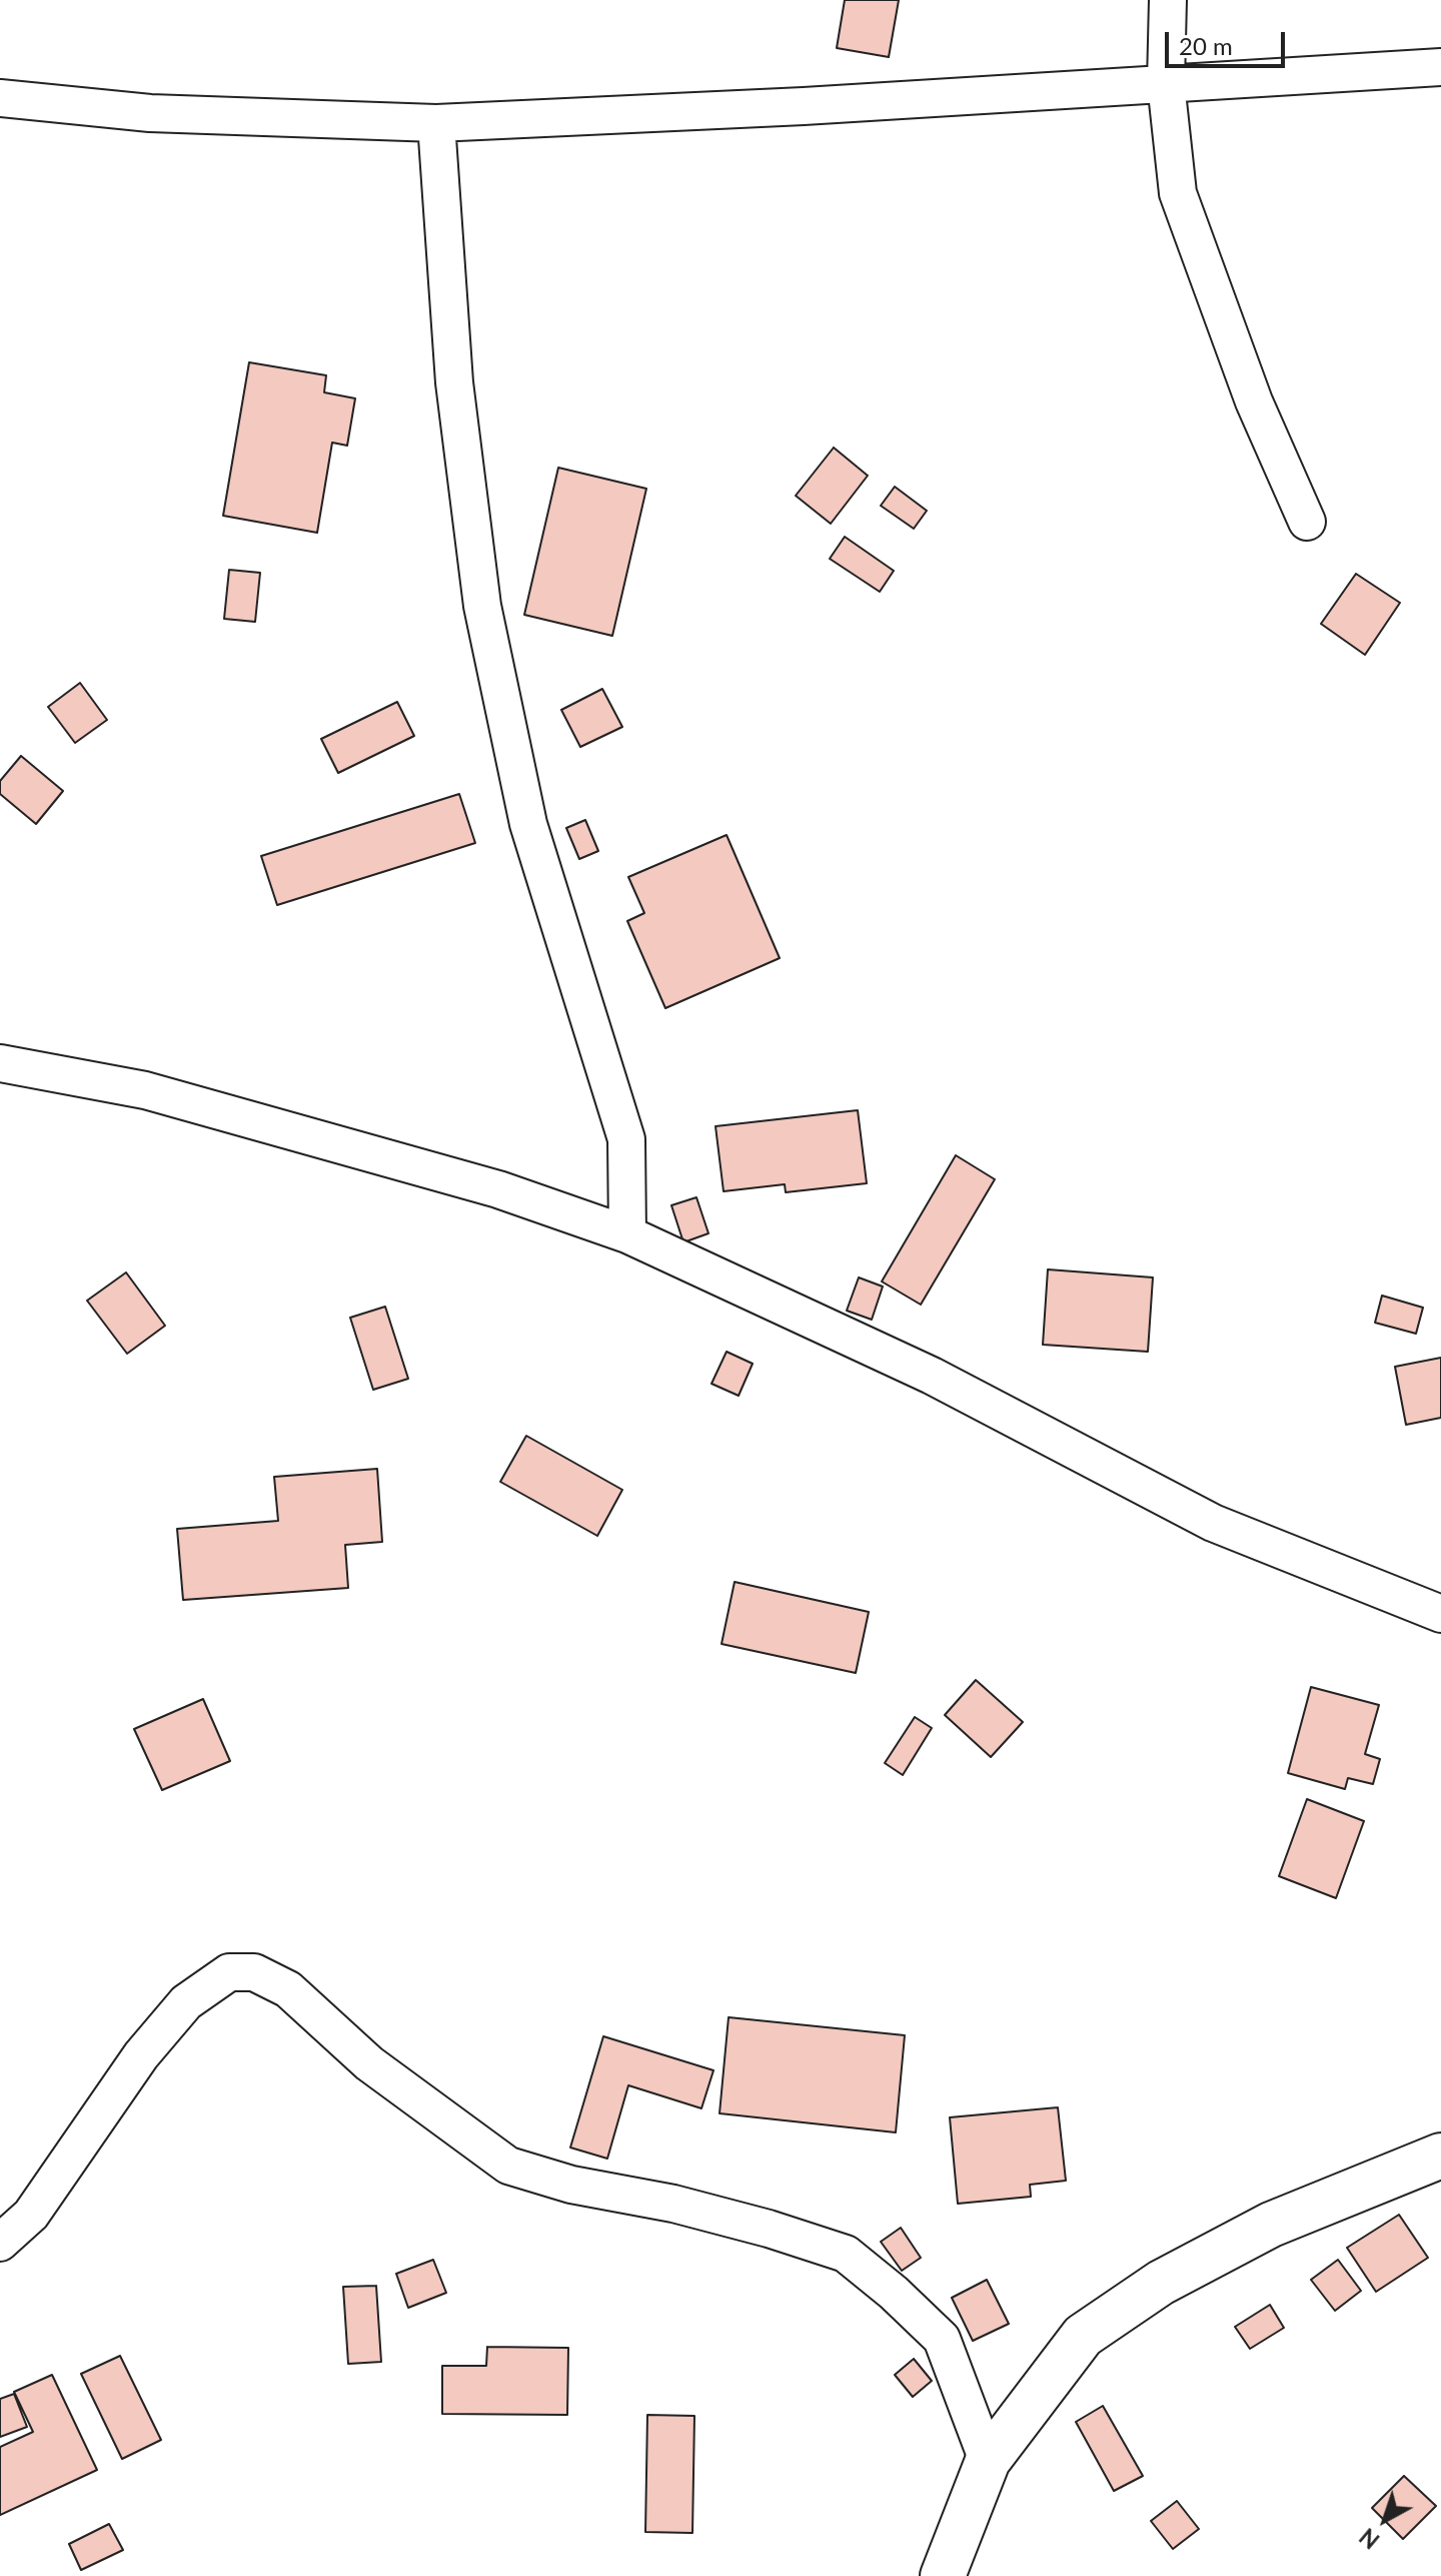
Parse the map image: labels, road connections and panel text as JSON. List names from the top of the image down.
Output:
{
  "scale_bar": "20 m",
  "north": "bottom left"
}
